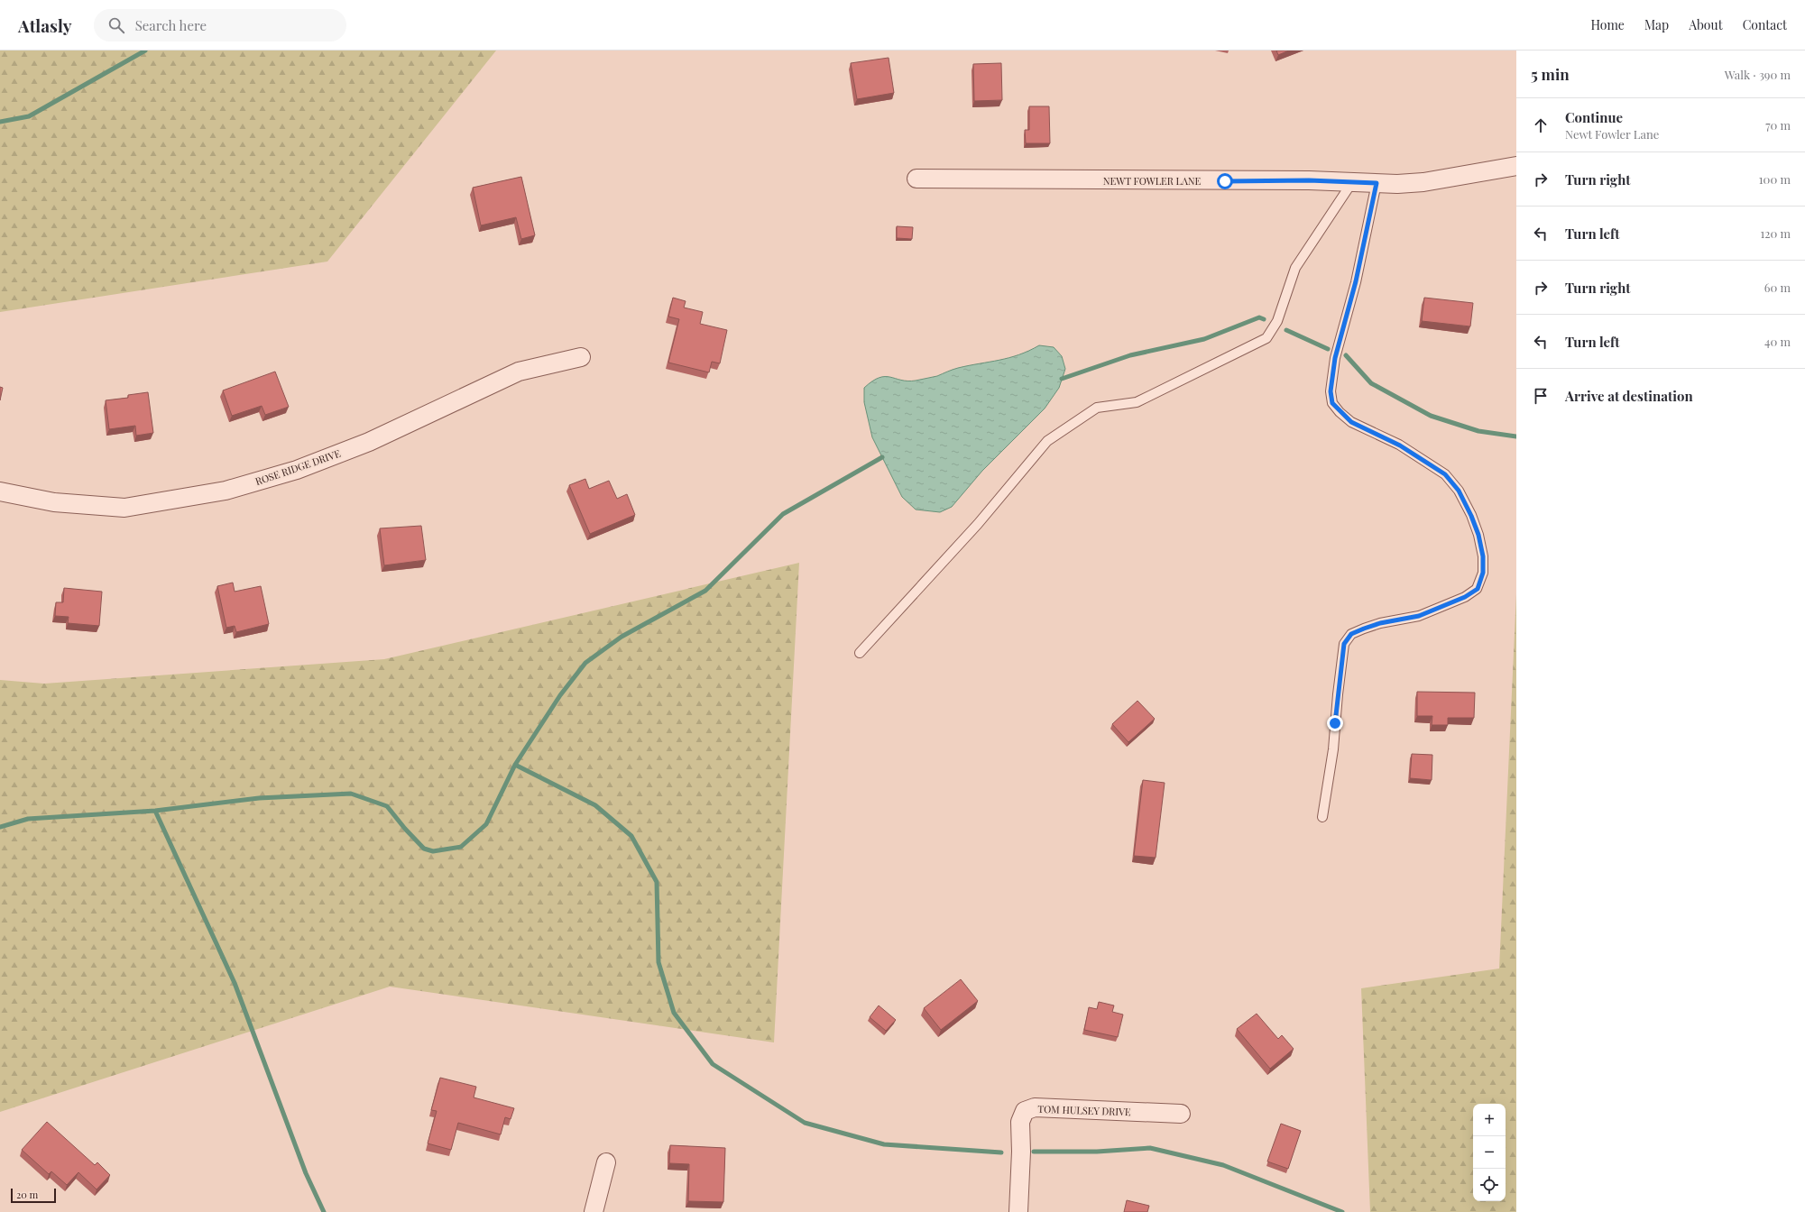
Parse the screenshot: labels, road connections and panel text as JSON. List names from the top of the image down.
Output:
{
  "streets": {
    "street": ["NEWT FOWLER LANE", "ROSE RIDGE DRIVE", "TOM HULSEY DRIVE"]
  },
  "scale_bar": "20 m",
  "page": {
    "header": "Atlasly",
    "search": "Search here",
    "nav": [
      "Home",
      "Map",
      "About",
      "Contact"
    ],
    "heading": ["5 min", "Walk · 390 m"],
    "list": [
      ["Continue", "Newt Fowler Lane", "70 m"],
      ["Turn right", "100 m"],
      ["Turn left", "120 m"],
      ["Turn right", "60 m"],
      ["Turn left", "40 m"],
      "Arrive at destination"
    ],
    "map_buttons": ["+", "−"],
    "scale": "20 m"
  }
}
